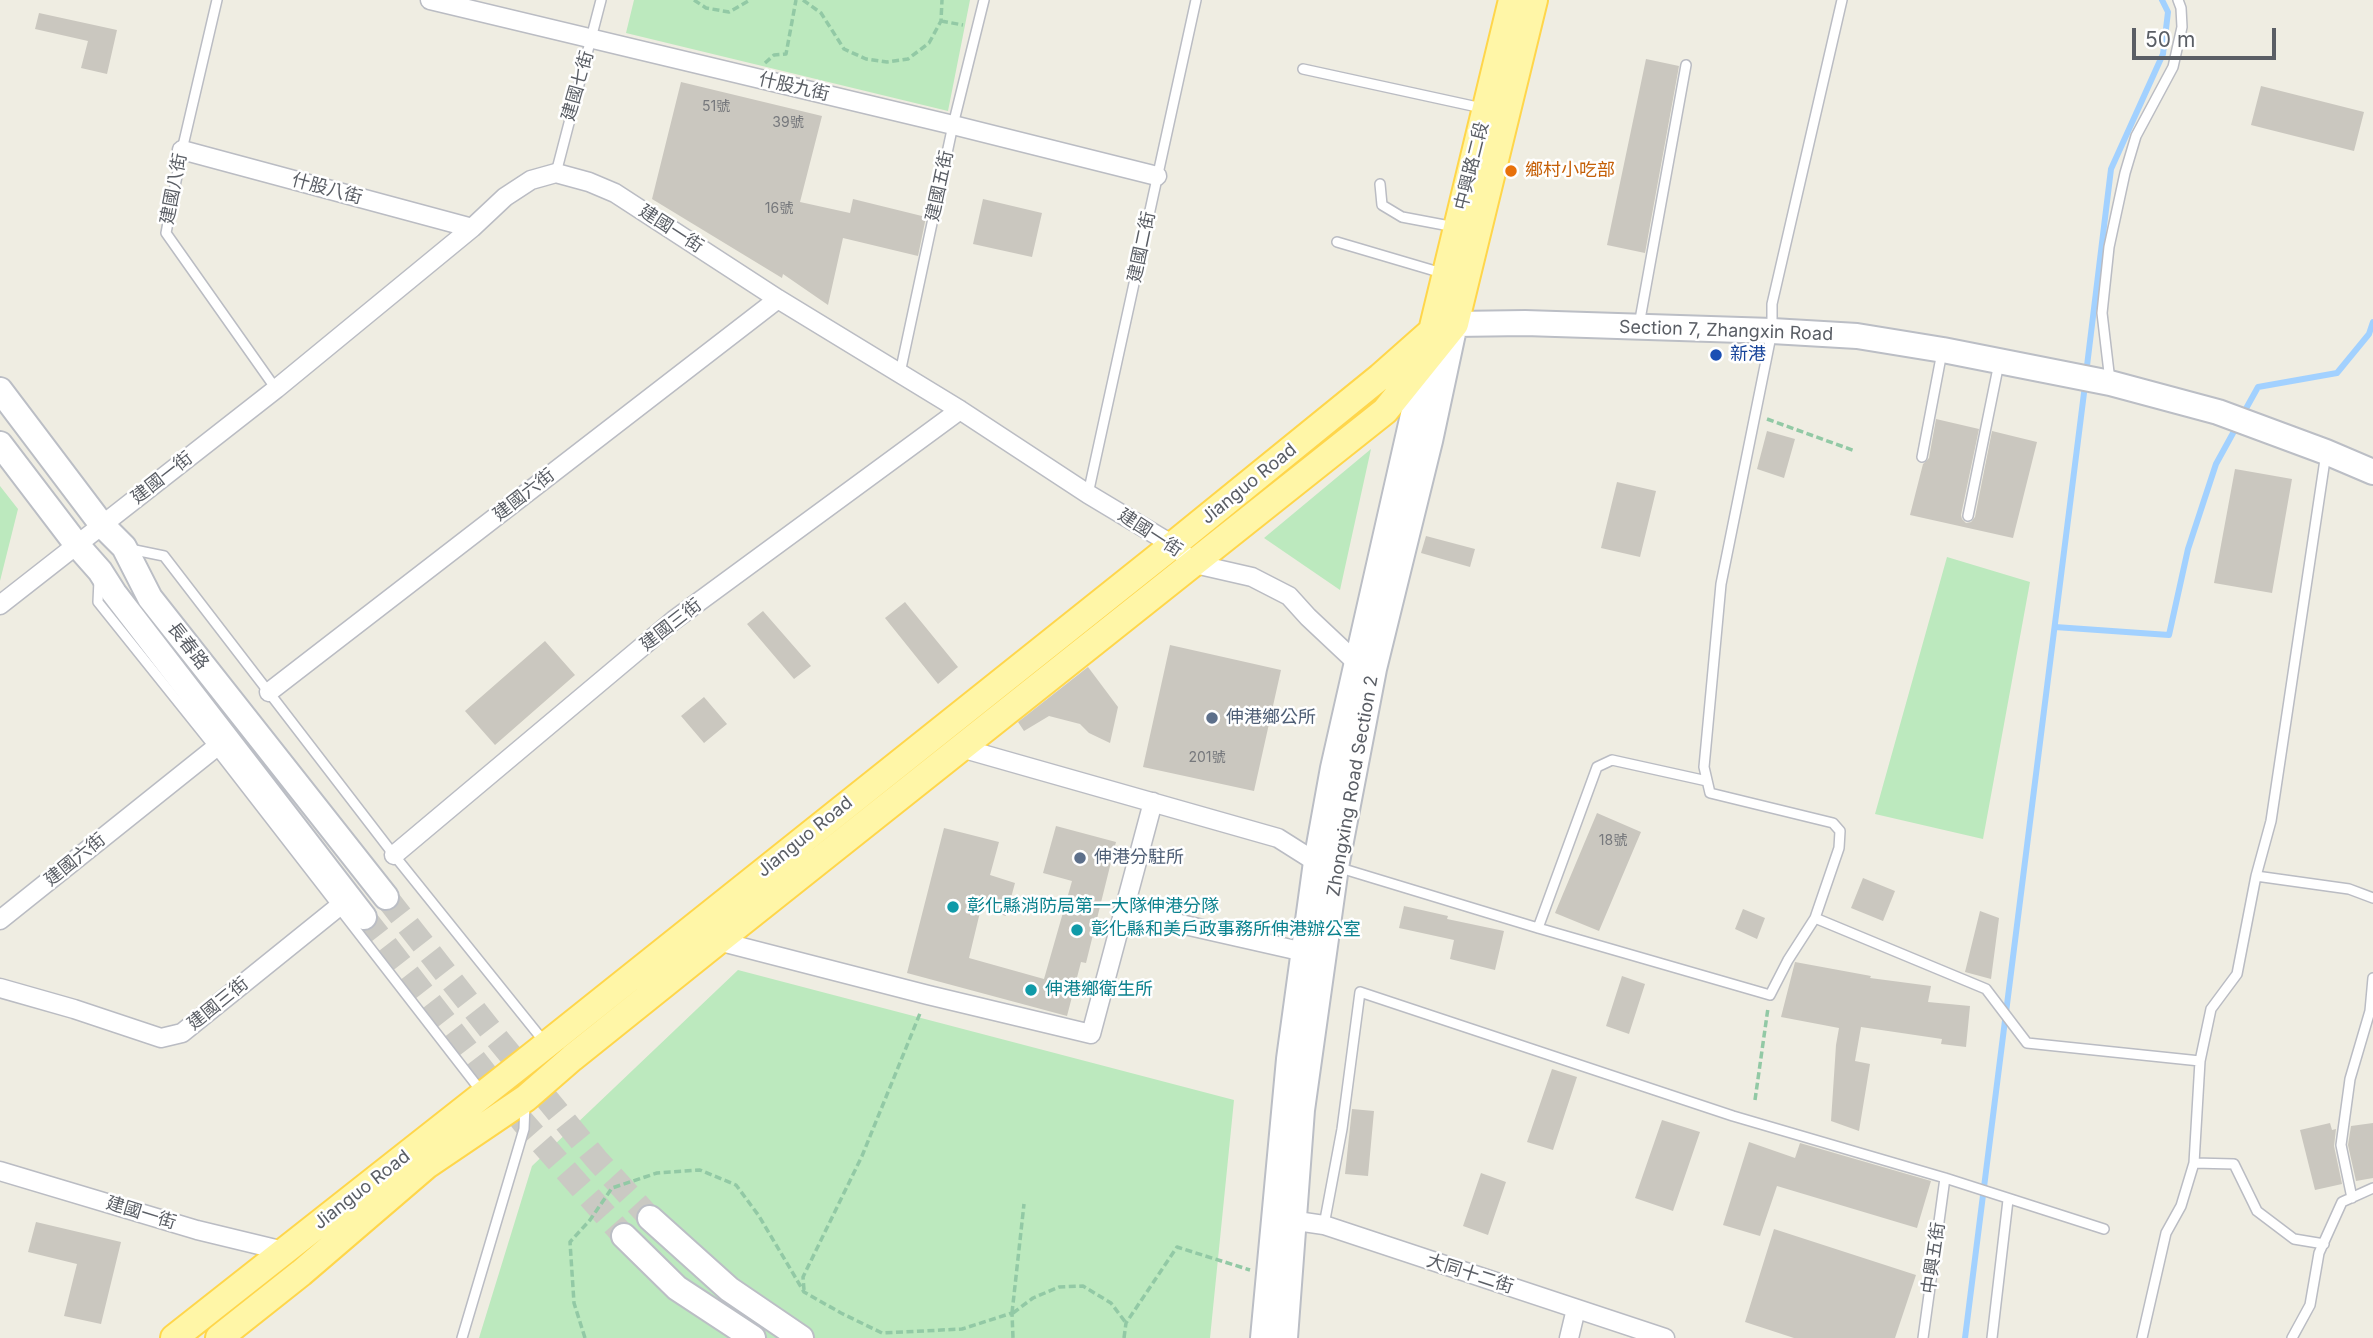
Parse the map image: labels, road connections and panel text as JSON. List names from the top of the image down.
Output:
{
  "streets": {
    "main road": ["中興路二段", "Jianguo Road"],
    "street": [
      "什股九街",
      "什股八街",
      "建國一街",
      "Section 7, Zhangxin Road",
      "建國六街",
      "建國三街",
      "長春路",
      "Zhongxing Road Section 2",
      "大同十二街"
    ],
    "lane": [
      "建國七街",
      "建國五街",
      "建國八街",
      "建國二街",
      "中興五街"
    ]
  },
  "crossings": [
    ["建國七街", "什股九街"],
    ["建國七街", "建國一街"],
    ["什股九街", "建國五街"],
    ["什股九街", "建國二街"],
    ["中興路二段", "Section 7, Zhangxin Road"],
    ["中興路二段", "Jianguo Road"],
    ["中興路二段", "Zhongxing Road Section 2"],
    ["建國五街", "建國一街"],
    ["建國八街", "什股八街"],
    ["建國八街", "建國一街"],
    ["什股八街", "建國一街"],
    ["建國一街", "建國二街"],
    ["建國一街", "Jianguo Road"],
    ["建國一街", "建國六街"],
    ["建國一街", "建國三街"],
    ["建國一街", "長春路"],
    ["建國一街", "Zhongxing Road Section 2"],
    ["Section 7, Zhangxin Road", "Jianguo Road"],
    ["Section 7, Zhangxin Road", "Zhongxing Road Section 2"],
    ["Jianguo Road", "Zhongxing Road Section 2"],
    ["Zhongxing Road Section 2", "大同十二街"]
  ],
  "places": [
    "鄉村小吃部",
    "新港",
    "伸港鄉公所",
    "伸港分駐所",
    "彰化縣消防局第一大隊伸港分隊",
    "彰化縣和美戶政事務所伸港辦公室",
    "伸港鄉衛生所"
  ],
  "house_numbers": [
    "51號",
    "39號",
    "16號",
    "201號",
    "18號"
  ],
  "scale_bar": "50 m"
}
